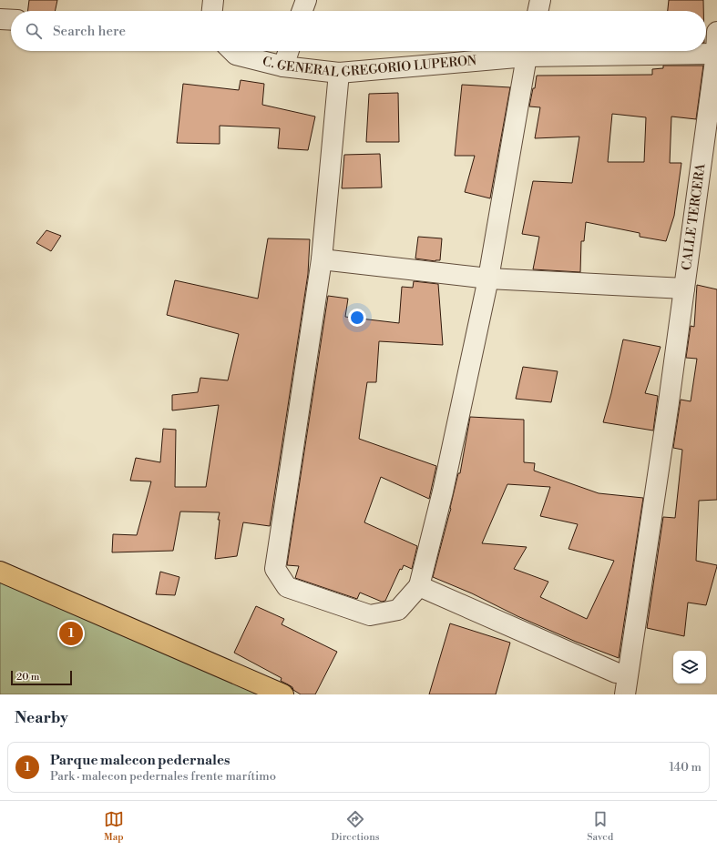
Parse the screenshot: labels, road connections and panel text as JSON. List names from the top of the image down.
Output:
{
  "streets": {
    "street": ["C. GENERAL GREGORIO LUPERON", "CALLE TERCERA"]
  },
  "crossings": [
    ["C. GENERAL GREGORIO LUPERON", "CALLE TERCERA"]
  ],
  "scale_bar": "20 m",
  "page": {
    "search": "Search here",
    "pins": "1",
    "scale": "20 m",
    "heading": "Nearby",
    "list": [
      {
        "mark": "1",
        "name": "Parque malecon pedernales",
        "note": "Park · malecon pedernales frente marítimo",
        "value": "140 m"
      }
    ],
    "nav": ["Map", "Directions", "Saved"]
  }
}
